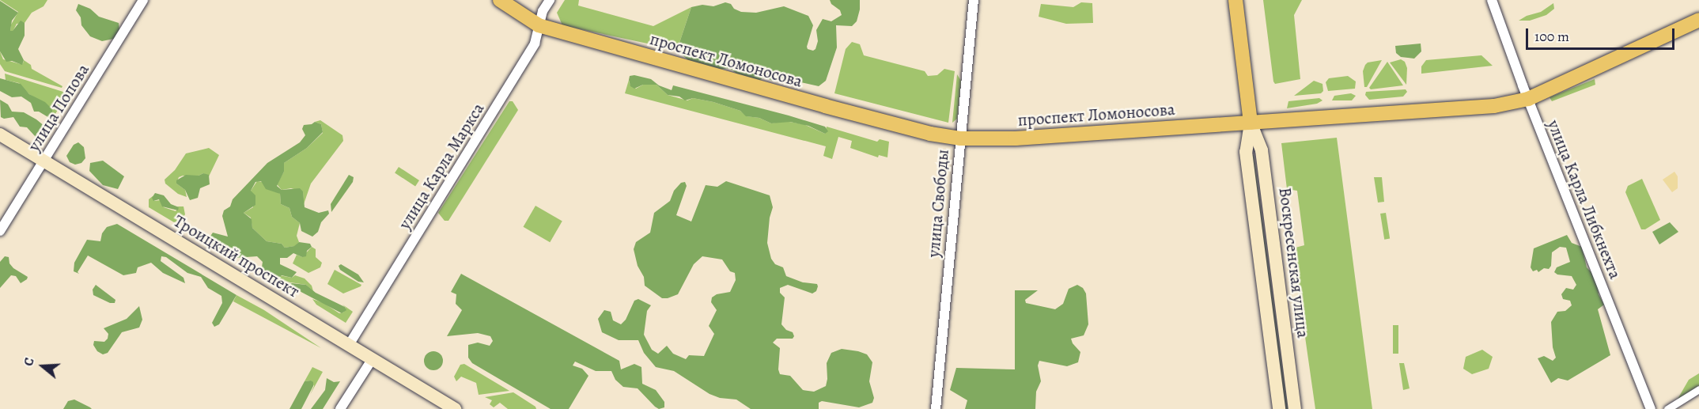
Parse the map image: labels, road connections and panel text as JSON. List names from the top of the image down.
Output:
{
  "streets": {
    "main road": ["проспект Ломоносова", "Троицкий проспект", "Воскресенская улица"],
    "street": [
      "улица Попова",
      "улица Карла Маркса",
      "улица Карла Либкнехта",
      "улица Свободы"
    ]
  },
  "crossings": [
    ["проспект Ломоносова", "улица Карла Маркса"],
    ["проспект Ломоносова", "улица Карла Либкнехта"],
    ["проспект Ломоносова", "улица Свободы"],
    ["проспект Ломоносова", "Воскресенская улица"],
    ["улица Попова", "Троицкий проспект"],
    ["улица Карла Маркса", "Троицкий проспект"]
  ],
  "scale_bar": "100 m",
  "north": "left"
}
